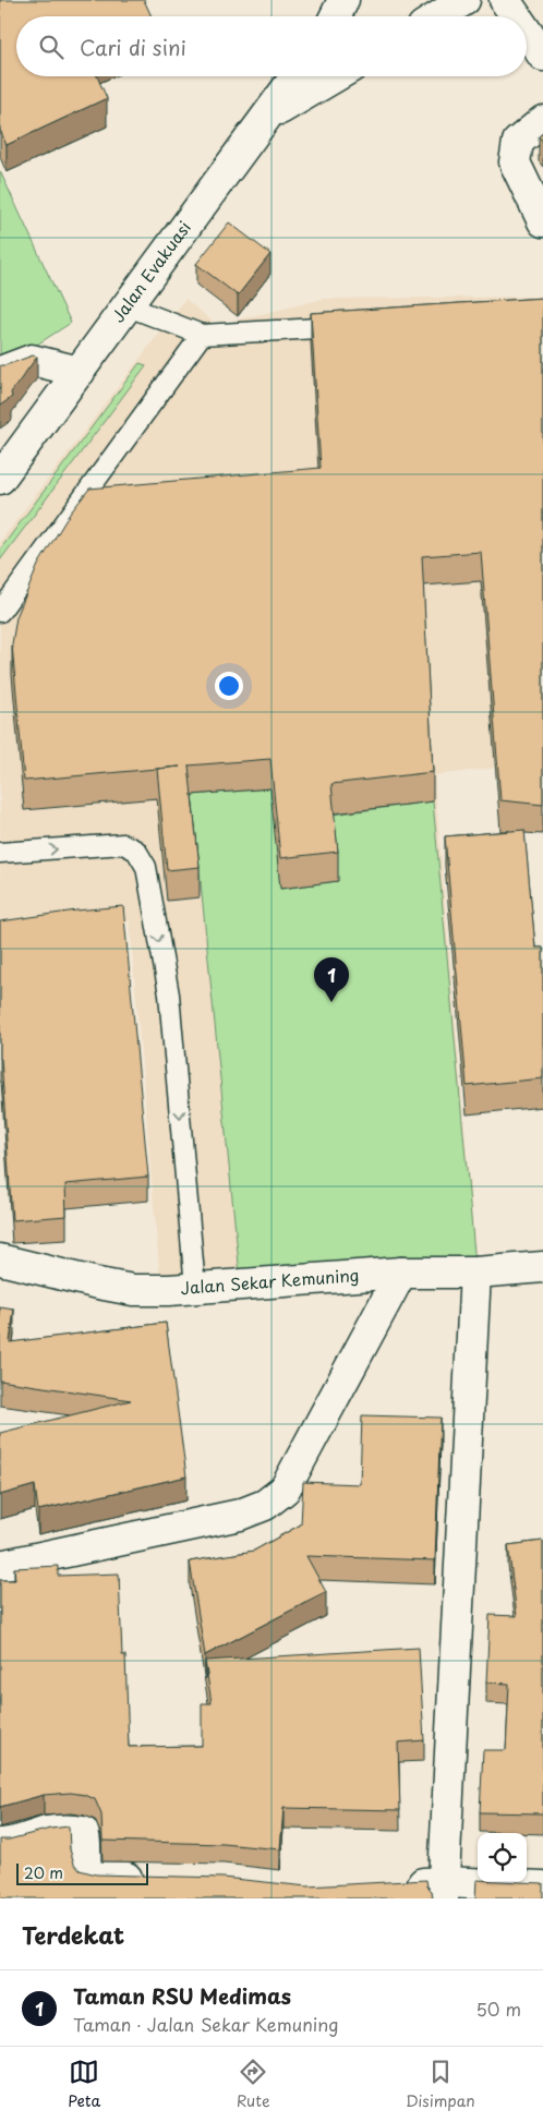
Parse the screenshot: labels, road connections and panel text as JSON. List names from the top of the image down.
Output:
{
  "streets": {
    "street": ["Jalan Evakuasi", "Jalan Sekar Kemuning"]
  },
  "scale_bar": "20 m",
  "page": {
    "search": "Cari di sini",
    "pins": "1",
    "scale": "20 m",
    "heading": "Terdekat",
    "list": [
      {
        "mark": "1",
        "name": "Taman RSU Medimas",
        "note": "Taman · Jalan Sekar Kemuning",
        "value": "50 m"
      }
    ],
    "nav": ["Peta", "Rute", "Disimpan"]
  }
}
